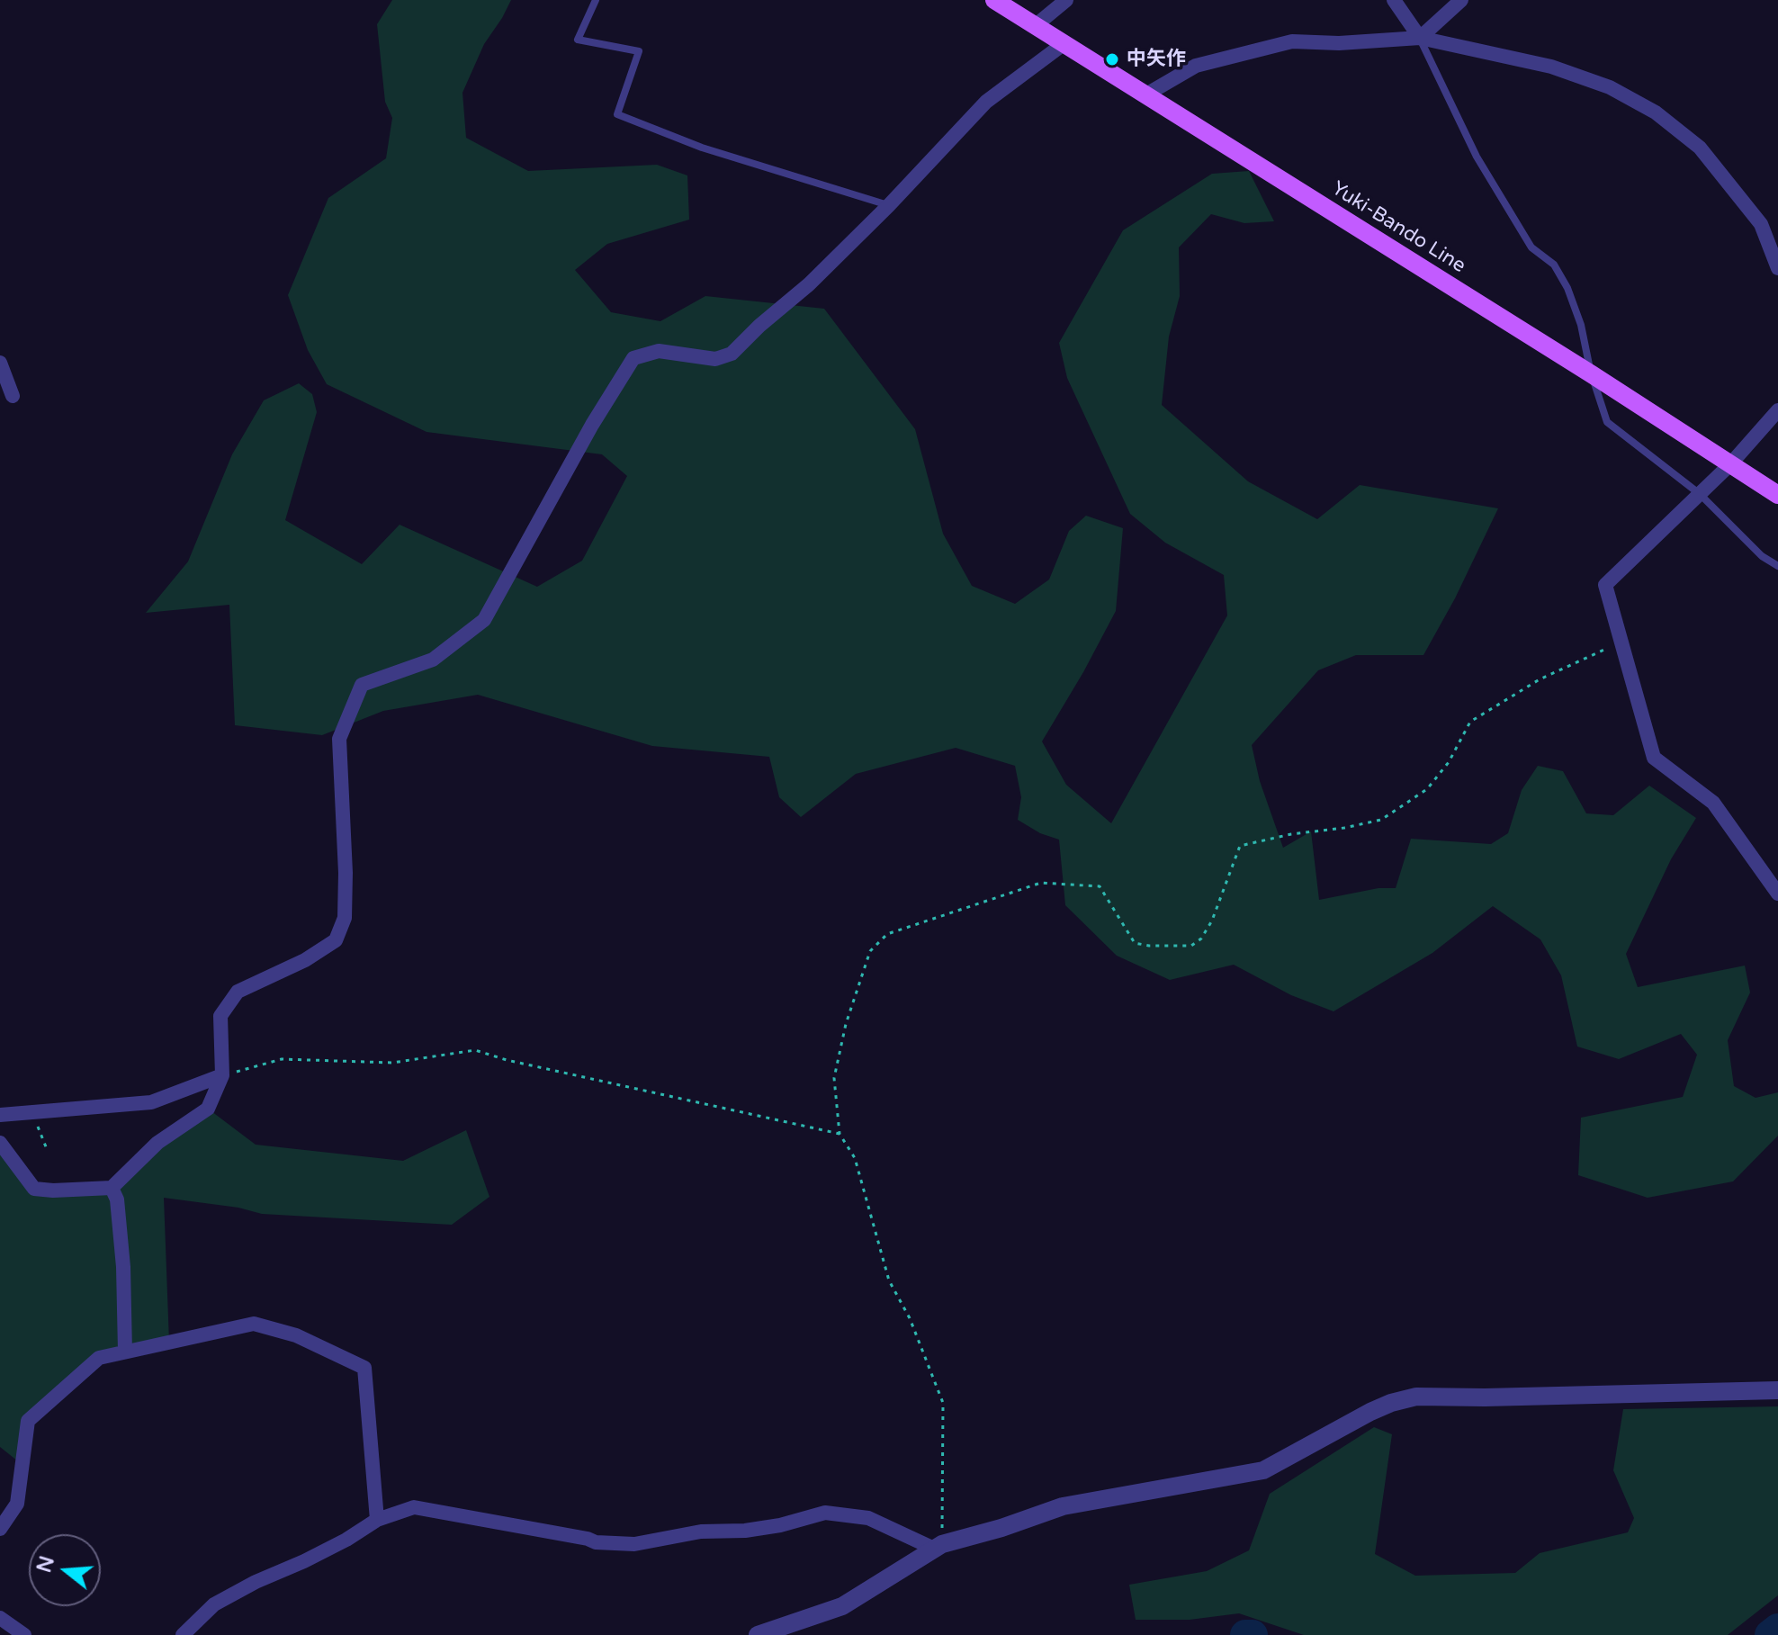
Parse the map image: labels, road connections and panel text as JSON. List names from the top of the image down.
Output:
{
  "streets": {
    "main road": ["Yuki-Bando Line"]
  },
  "places": ["中矢作"],
  "north": "left"
}
